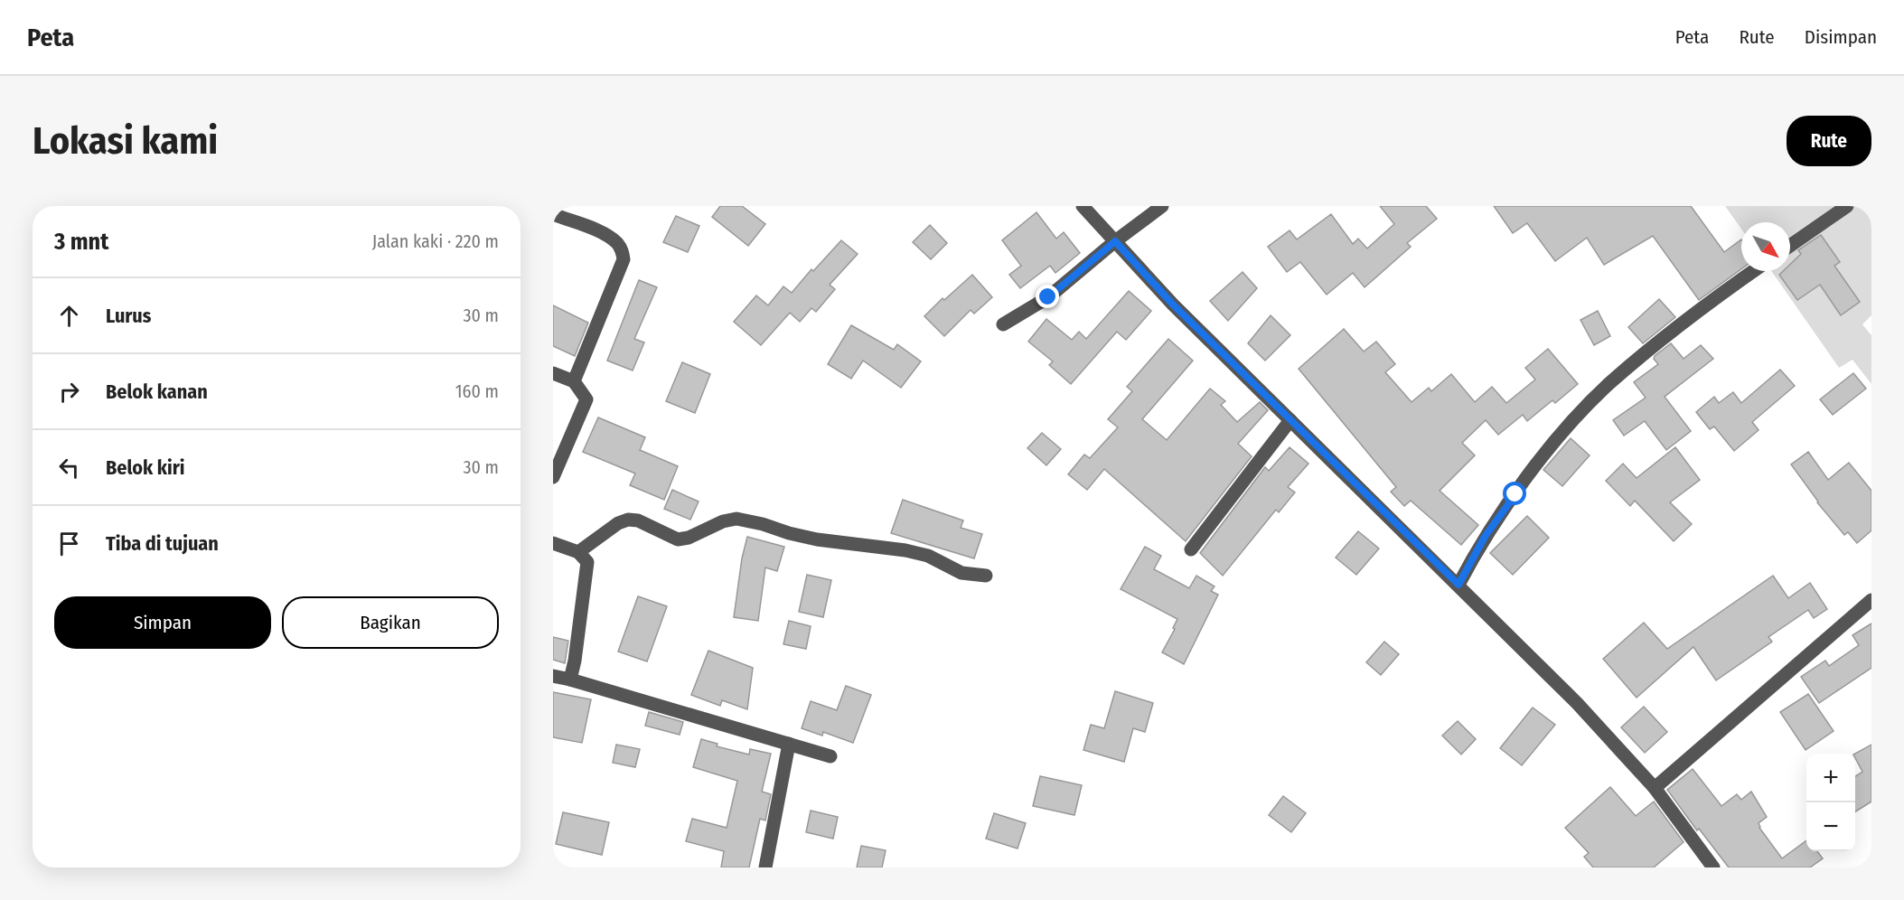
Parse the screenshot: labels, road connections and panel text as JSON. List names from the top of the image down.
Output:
{
  "north": "bottom right",
  "page": {
    "header": "Peta",
    "nav": ["Peta", "Rute", "Disimpan"],
    "buttons": [
      "Rute",
      ["Simpan", "Bagikan"]
    ],
    "title": "Lokasi kami",
    "heading": ["3 mnt", "Jalan kaki · 220 m"],
    "list": [
      ["Lurus", "30 m"],
      ["Belok kanan", "160 m"],
      ["Belok kiri", "30 m"],
      "Tiba di tujuan"
    ],
    "map_buttons": ["+", "−"]
  }
}
